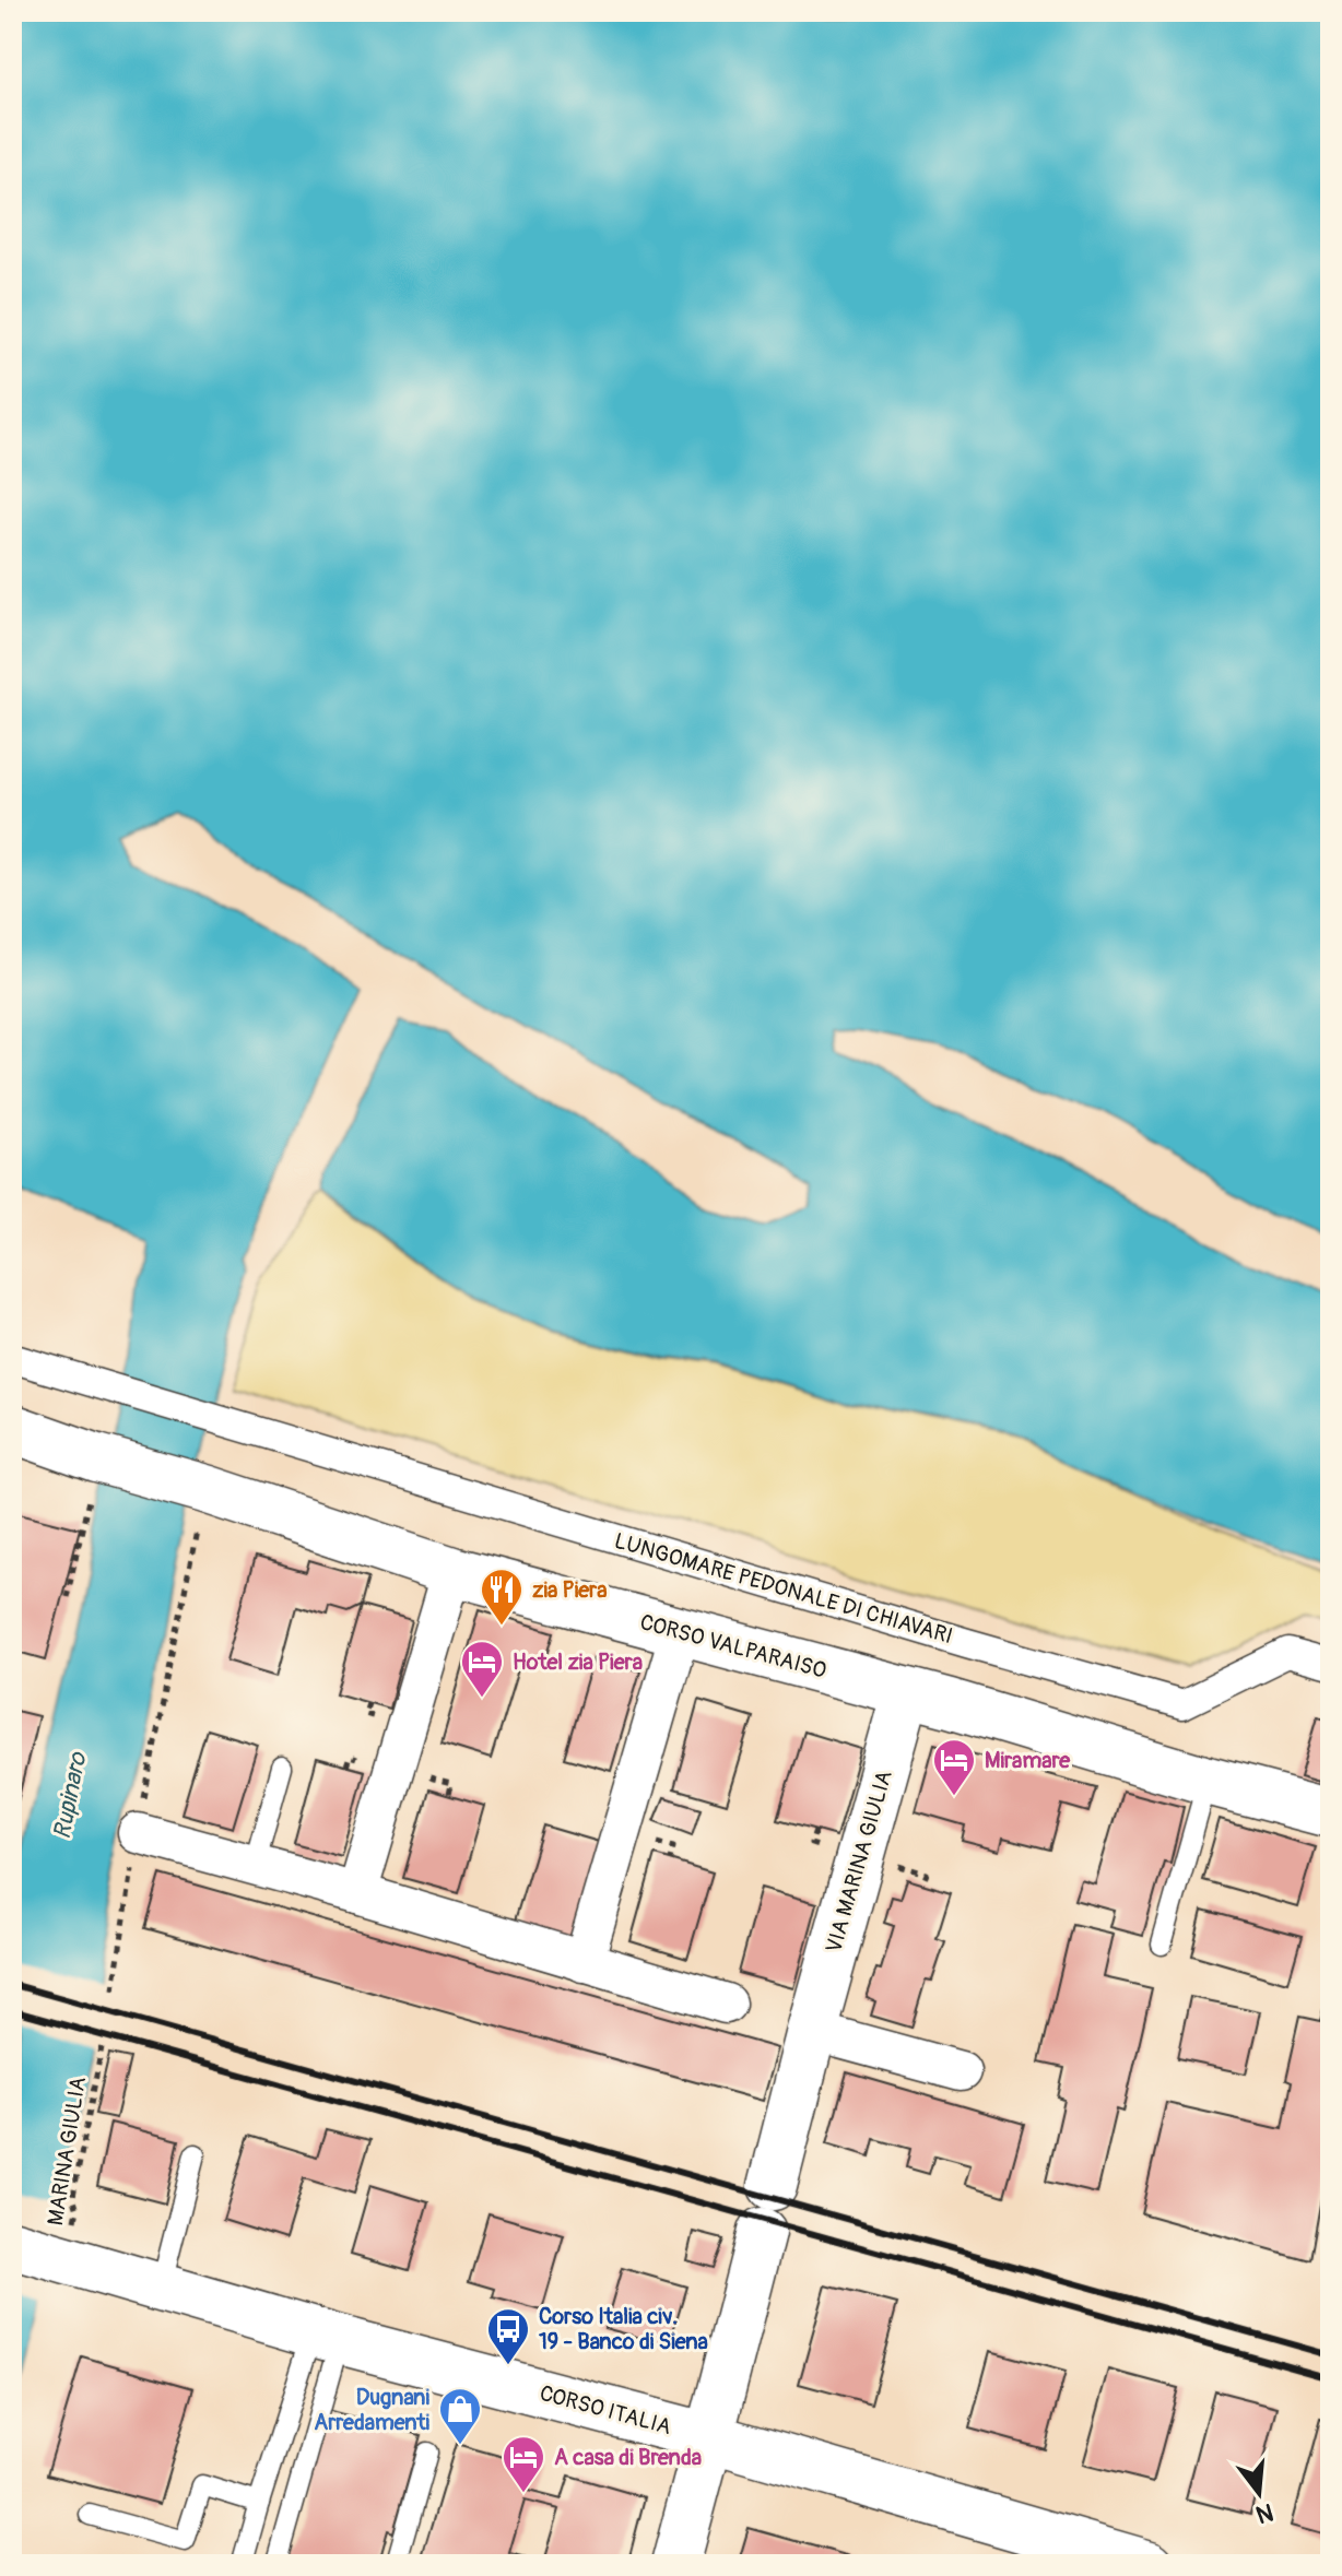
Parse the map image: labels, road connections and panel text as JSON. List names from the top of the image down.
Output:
{
  "streets": {
    "street": [
      "LUNGOMARE PEDONALE DI CHIAVARI",
      "CORSO VALPARAISO",
      "VIA MARINA GIULIA",
      "CORSO ITALIA"
    ],
    "path": ["MARINA GIULIA"]
  },
  "crossings": [
    ["CORSO VALPARAISO", "VIA MARINA GIULIA"],
    ["MARINA GIULIA", "CORSO ITALIA"]
  ],
  "water": ["Rupinaro"],
  "places": {
    "restaurant": ["zia Piera"],
    "hotel": ["Hotel zia Piera", "Miramare", "A casa di Brenda"],
    "bus stop": ["Corso Italia civ. 19 - Banco di Siena"],
    "shop": ["Dugnani Arredamenti"]
  },
  "north": "bottom"
}
